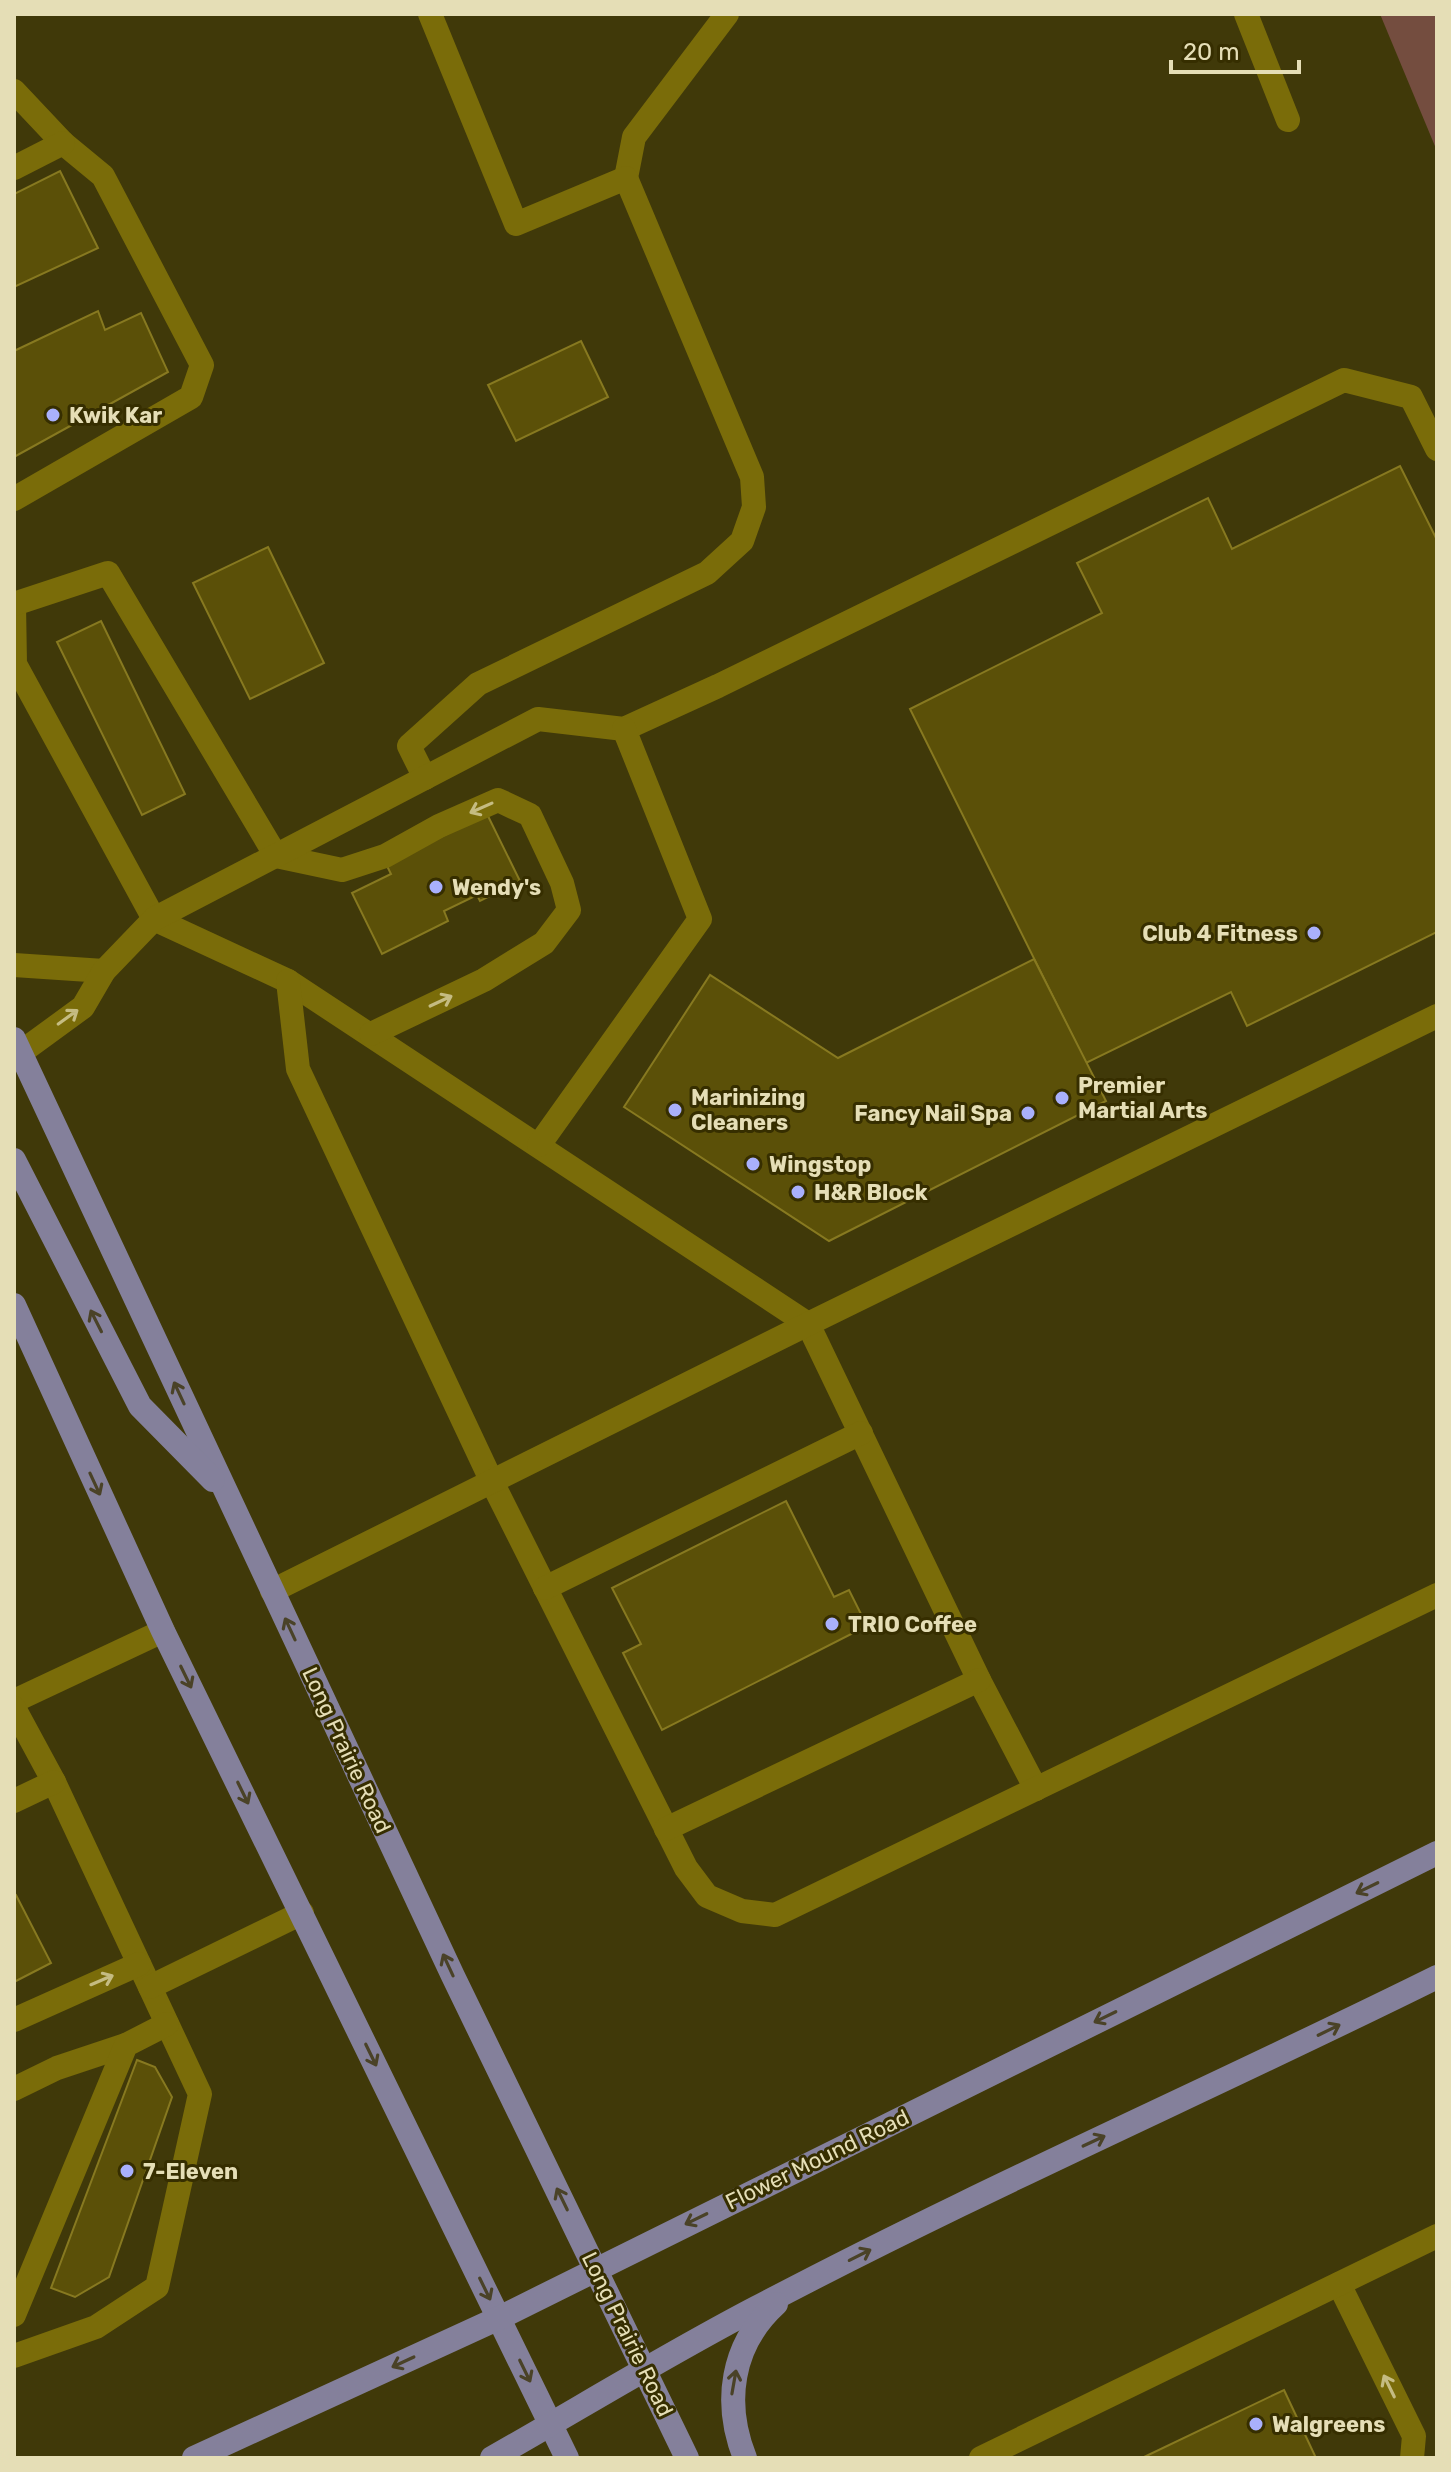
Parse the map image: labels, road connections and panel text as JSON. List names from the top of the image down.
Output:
{
  "streets": {
    "main road": ["Long Prairie Road", "Flower Mound Road"]
  },
  "crossings": [
    ["Long Prairie Road", "Flower Mound Road"]
  ],
  "places": [
    "Kwik Kar",
    "Wendy's",
    "Club 4 Fitness",
    "Premier Martial Arts",
    "Marinizing Cleaners",
    "Fancy Nail Spa",
    "Wingstop",
    "H&R Block",
    "TRIO Coffee",
    "7-Eleven",
    "Walgreens"
  ],
  "scale_bar": "20 m"
}
